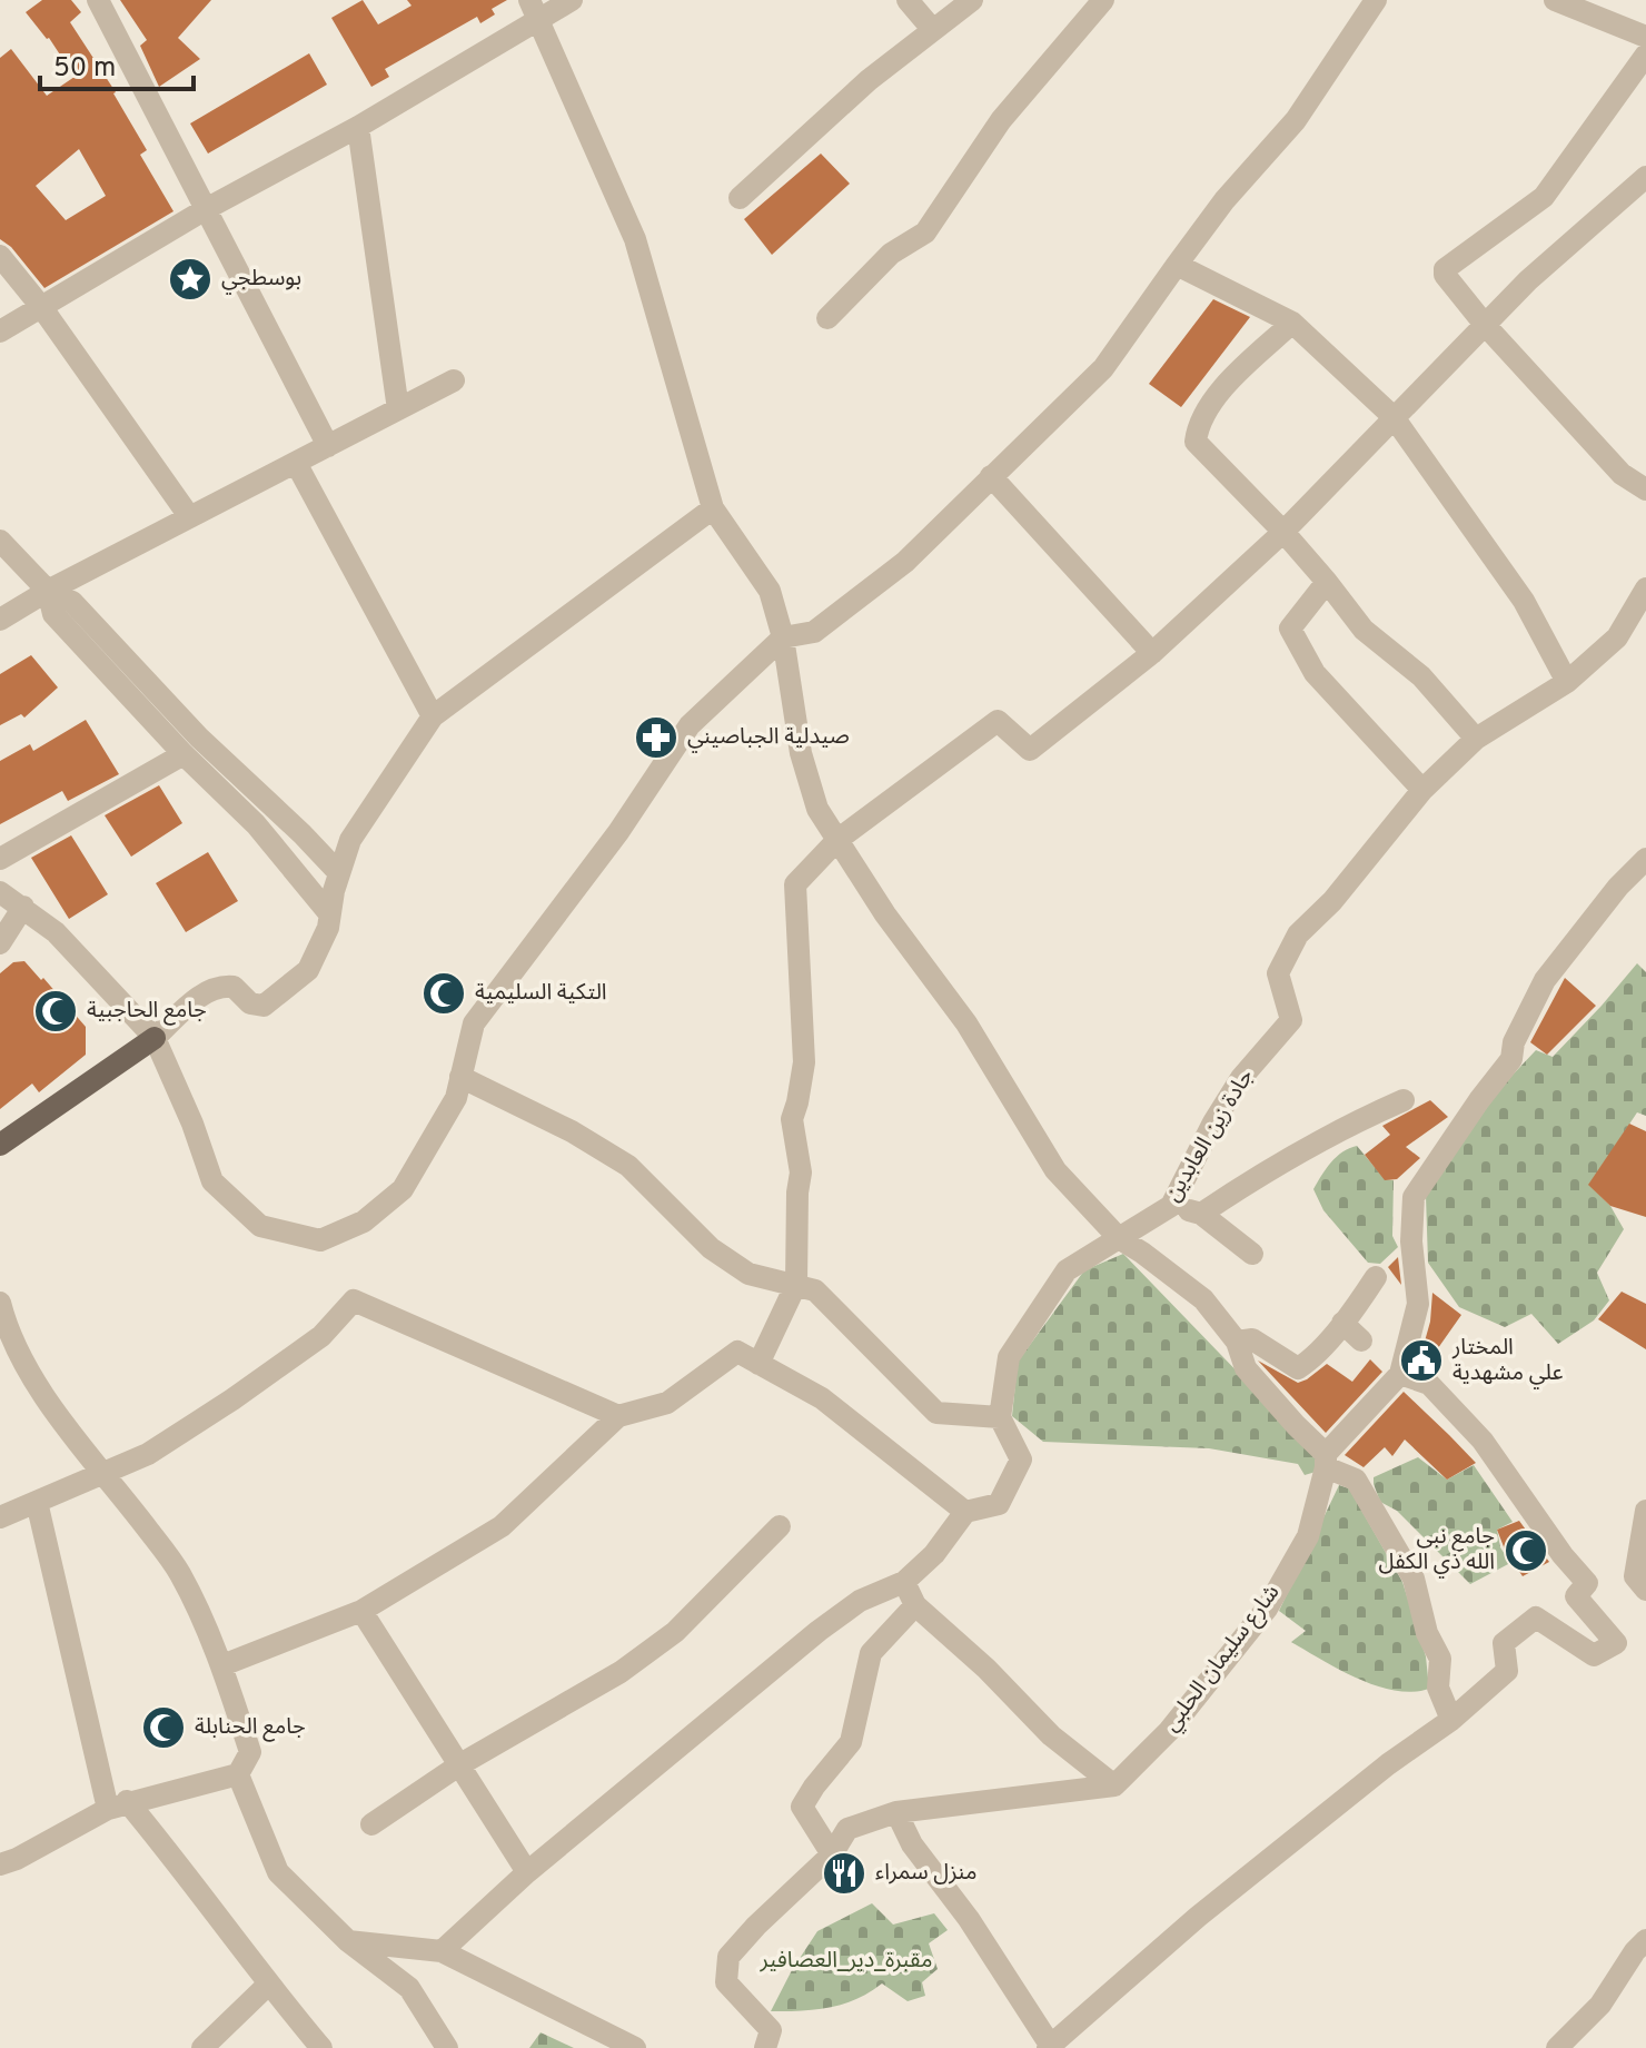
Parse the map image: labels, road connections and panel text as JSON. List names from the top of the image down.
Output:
{
  "streets": {
    "street": ["جادة زين العابدين", "شارع سليمان الحلبي"]
  },
  "parks": ["مقبرة_دير_العصافير"],
  "places": {
    "place": ["بوسطجي"],
    "pharmacy": ["صيدلية الجباصيني"],
    "mosque": [
      "التكية السليمية",
      "جامع الحاجبية",
      "جامع نبي الله ذي الكفل",
      "جامع الحنابلة"
    ],
    "public building": ["المختار علي مشهدية"],
    "restaurant": ["منزل سمراء"]
  },
  "scale_bar": "50 m"
}
